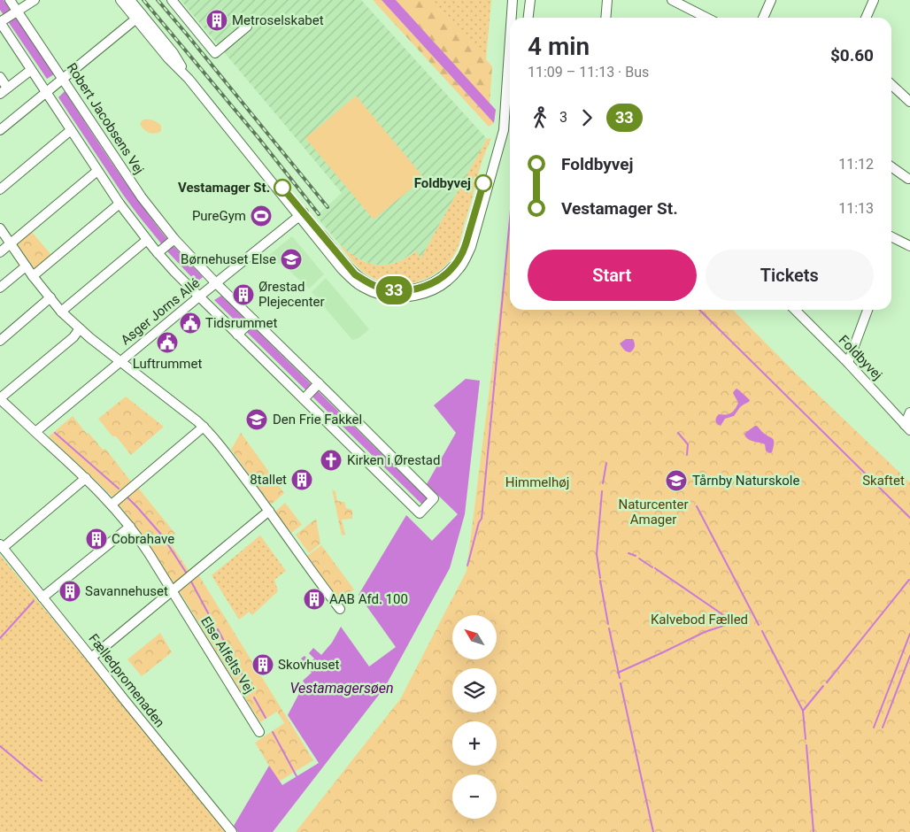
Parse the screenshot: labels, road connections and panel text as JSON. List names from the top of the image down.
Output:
{
  "streets": {
    "street": [
      "Robert Jacobsens Vej",
      "Asger Jorns Allé",
      "Foldbyvej",
      "Else Alfelts Vej",
      "Fælledpromenaden"
    ]
  },
  "crossings": [
    ["Robert Jacobsens Vej", "Asger Jorns Allé"],
    ["Asger Jorns Allé", "Else Alfelts Vej"]
  ],
  "water": ["Vestamagersøen"],
  "parks": [
    "Skaftet",
    "Himmelhøj",
    "Naturcenter Amager",
    "Kalvebod Fælled"
  ],
  "places": {
    "building": [
      "Metroselskabet",
      "Ørestad Plejecenter",
      "8tallet",
      "Cobrahave",
      "Savannehuset",
      "AAB Afd. 100",
      "Skovhuset"
    ],
    "other": ["Foldbyvej", "Vestamager St."],
    "sports": ["PureGym"],
    "school or university": ["Børnehuset Else", "Den Frie Fakkel", "Tårnby Naturskole"],
    "public building": ["Tidsrummet", "Luftrummet"],
    "church": ["Kirken i Ørestad"]
  },
  "lines": ["bus line 33"],
  "north": "top left",
  "page": {
    "on_map": "33",
    "heading": ["4 min", "11:09 – 11:13 · Bus", "$0.60"],
    "legs": ["3", "33"],
    "list": [
      {
        "name": "Foldbyvej",
        "value": "11:12"
      },
      {
        "name": "Vestamager St.",
        "value": "11:13"
      }
    ],
    "buttons": ["Start", "Tickets"],
    "map_buttons": ["+", "−"]
  }
}
